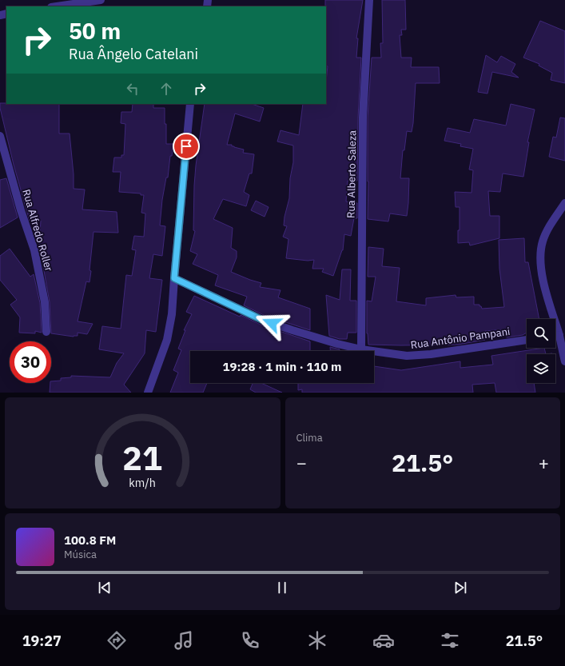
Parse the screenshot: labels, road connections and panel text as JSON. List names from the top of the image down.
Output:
{
  "streets": {
    "street": ["Rua Alberto Saleza", "Rua Alfredo Roller", "Rua Antônio Pampani"]
  },
  "crossings": [
    ["Rua Alberto Saleza", "Rua Antônio Pampani"]
  ],
  "page": {
    "turn": ["50 m", "Rua Ângelo Catelani"],
    "limit": "30",
    "trip": "19:28 · 1 min · 110 m",
    "tile": "Clima",
    "heat": ["−", "21.5°", "+"],
    "song": ["100.8 FM", "Música"],
    "tabs": ["19:27", "21.5°"],
    "gauge": ["21", "km/h"]
  }
}
